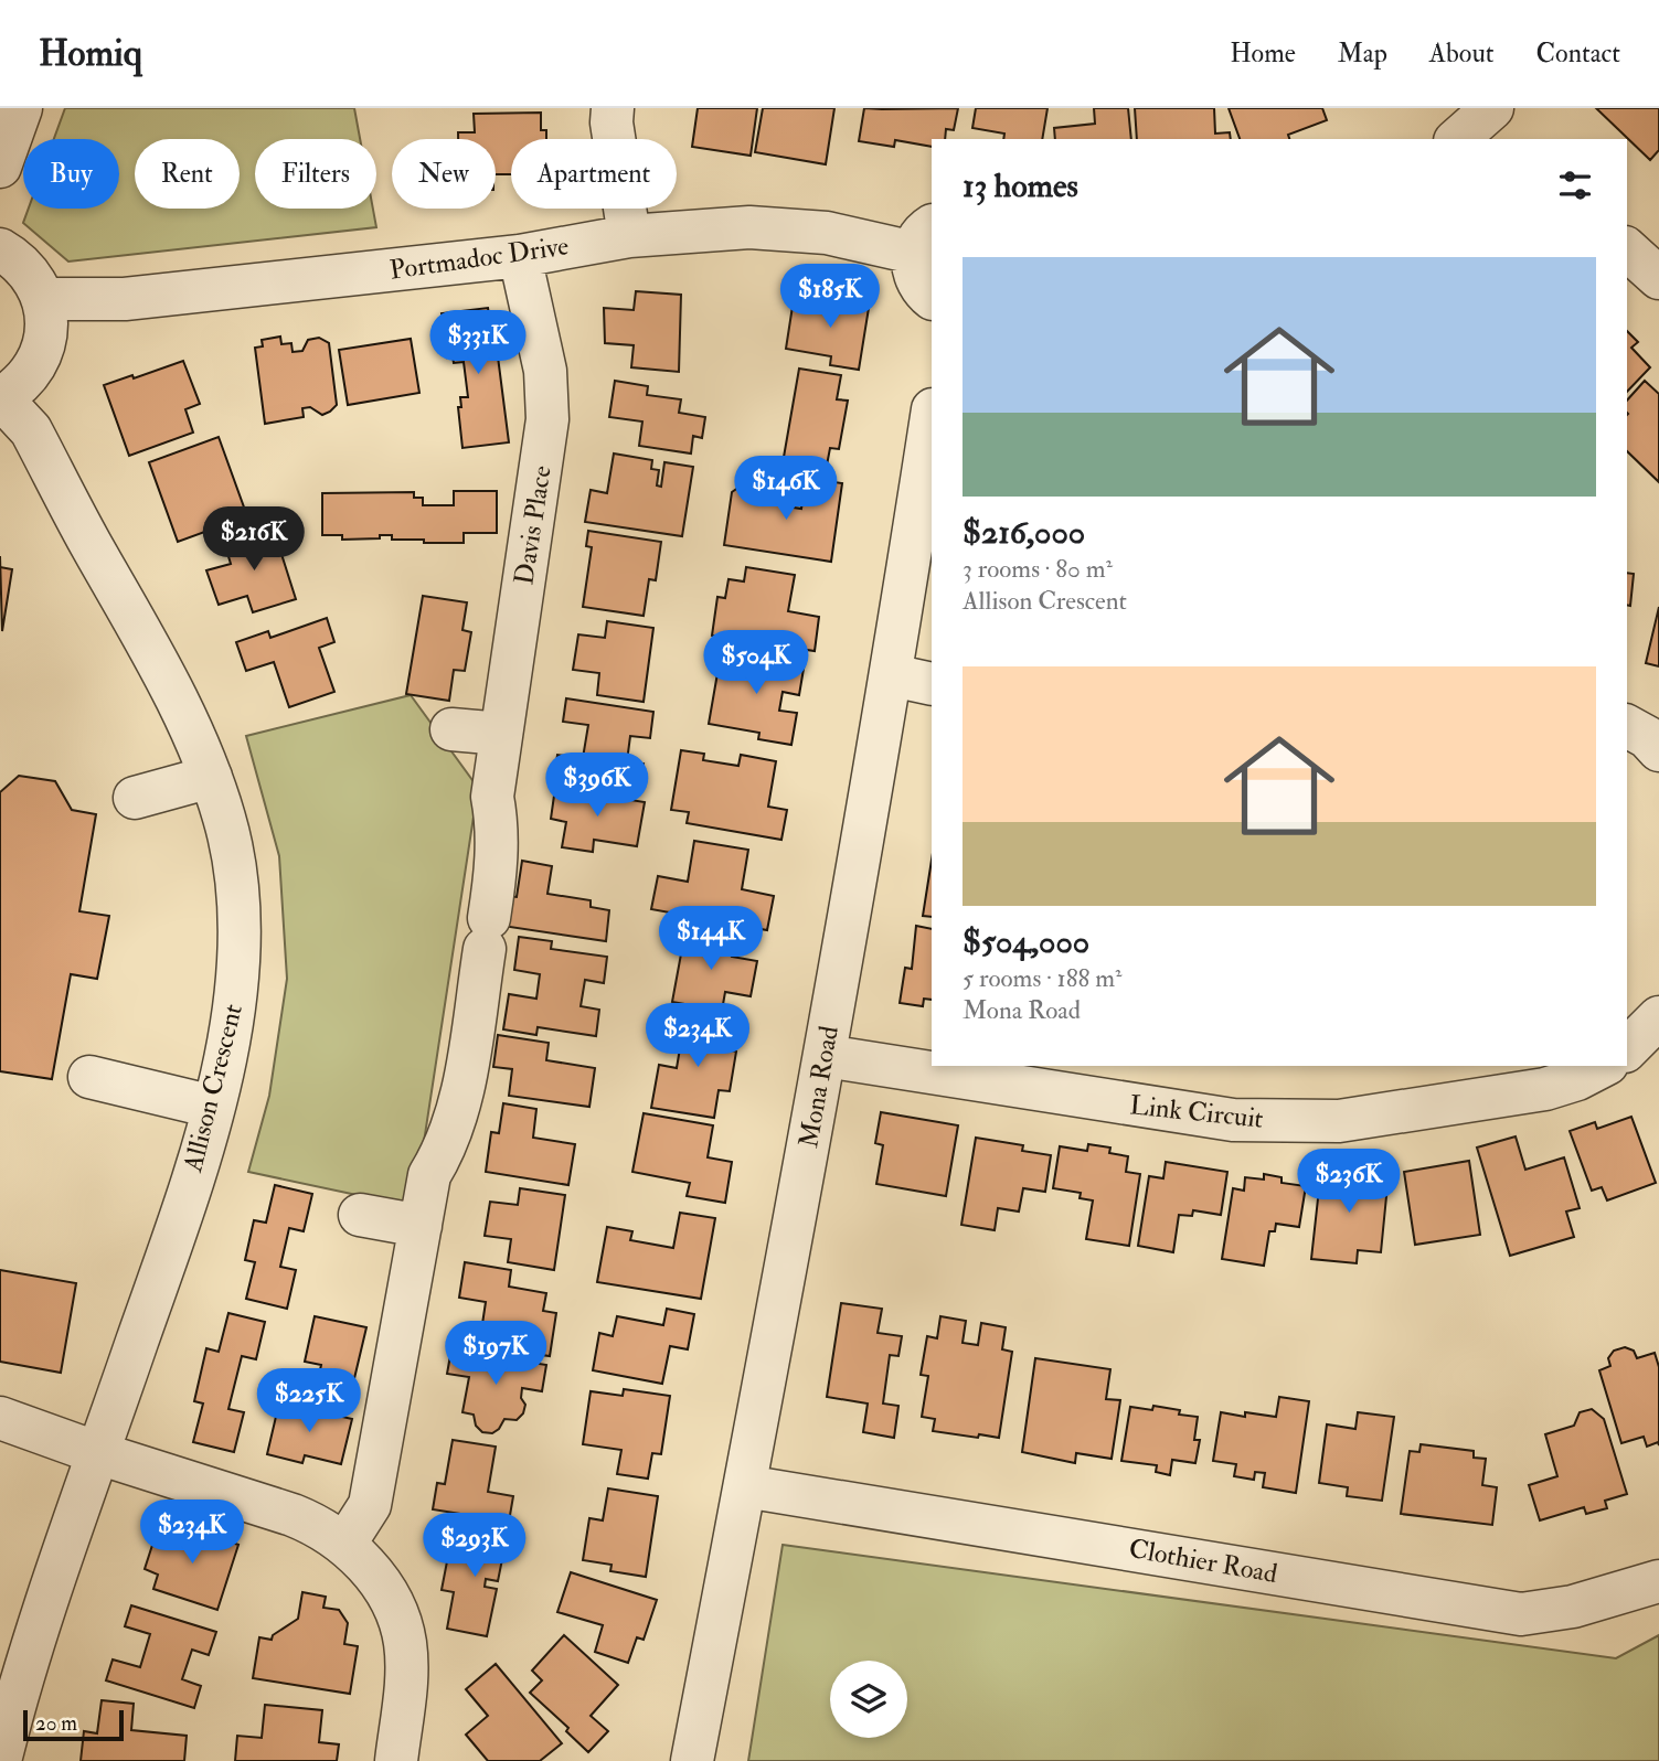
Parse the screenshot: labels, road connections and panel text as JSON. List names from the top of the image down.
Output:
{
  "streets": {
    "street": [
      "Portmadoc Drive",
      "Davis Place",
      "Mona Road",
      "Allison Crescent",
      "Link Circuit",
      "Clothier Road"
    ]
  },
  "crossings": [
    ["Portmadoc Drive", "Davis Place"],
    ["Mona Road", "Link Circuit"],
    ["Mona Road", "Clothier Road"]
  ],
  "scale_bar": "20 m",
  "page": {
    "header": "Homiq",
    "nav": [
      "Home",
      "Map",
      "About",
      "Contact"
    ],
    "chip": [
      "Buy",
      "Rent",
      "Filters",
      "New",
      "Apartment"
    ],
    "heading": "13 homes",
    "list": [
      {
        "name": "$216,000",
        "note": "3 rooms · 80 m² · Allison Crescent"
      },
      {
        "name": "$504,000",
        "note": "5 rooms · 188 m² · Mona Road"
      }
    ],
    "price": [
      "$185K",
      "$331K",
      "$146K",
      "$216K",
      "$504K",
      "$396K",
      "$144K",
      "$234K",
      "$236K",
      "$197K",
      "$225K",
      "$234K",
      "$293K"
    ],
    "scale": "20 m"
  }
}
